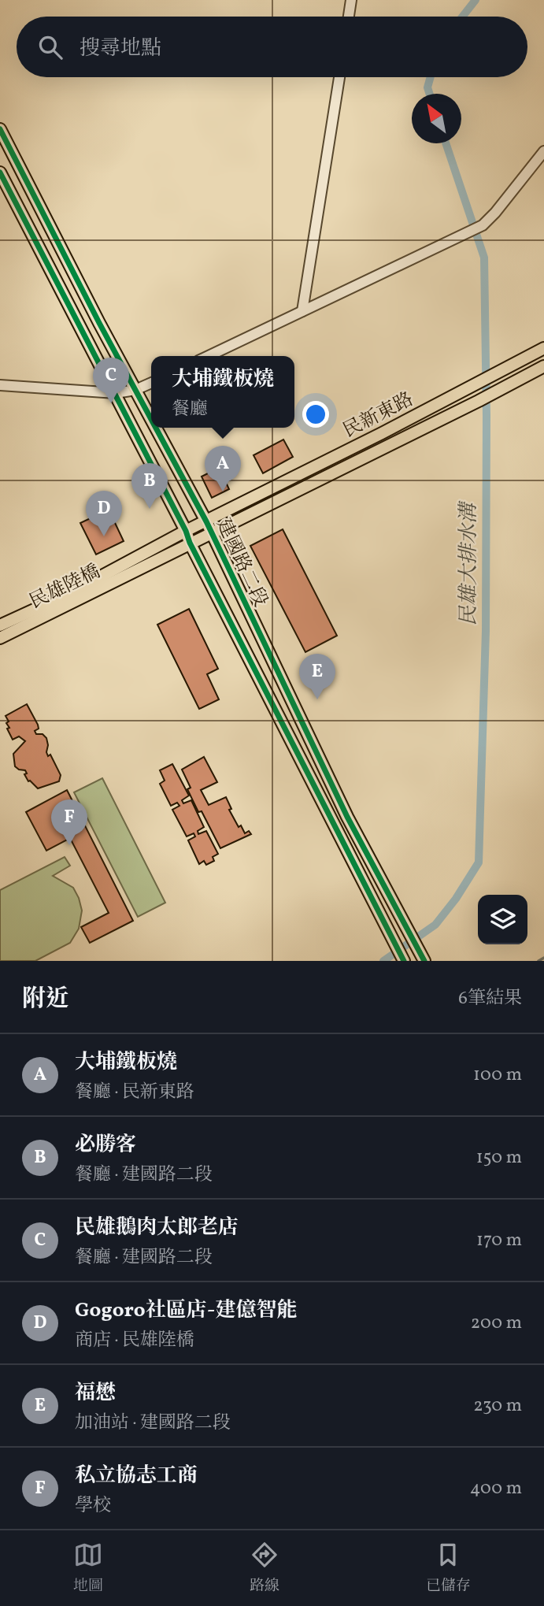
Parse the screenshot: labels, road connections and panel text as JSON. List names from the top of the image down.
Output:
{
  "streets": {
    "main road": ["民新東路", "建國路二段", "民雄陸橋"]
  },
  "crossings": [
    ["民新東路", "建國路二段"],
    ["民新東路", "民雄陸橋"]
  ],
  "water": ["民雄大排水溝"],
  "north": "top left",
  "page": {
    "search": "搜尋地點",
    "popup": ["大埔鐵板燒", "餐廳"],
    "pins": [
      "C",
      "A",
      "B",
      "D",
      "E",
      "F"
    ],
    "heading": ["附近", "6筆結果"],
    "list": [
      {
        "mark": "A",
        "name": "大埔鐵板燒",
        "note": "餐廳 · 民新東路",
        "value": "100 m"
      },
      {
        "mark": "B",
        "name": "必勝客",
        "note": "餐廳 · 建國路二段",
        "value": "150 m"
      },
      {
        "mark": "C",
        "name": "民雄鵝肉太郎老店",
        "note": "餐廳 · 建國路二段",
        "value": "170 m"
      },
      {
        "mark": "D",
        "name": "Gogoro社區店-建億智能",
        "note": "商店 · 民雄陸橋",
        "value": "200 m"
      },
      {
        "mark": "E",
        "name": "福懋",
        "note": "加油站 · 建國路二段",
        "value": "230 m"
      },
      {
        "mark": "F",
        "name": "私立協志工商",
        "note": "學校",
        "value": "400 m"
      }
    ],
    "nav": ["地圖", "路線", "已儲存"]
  }
}
